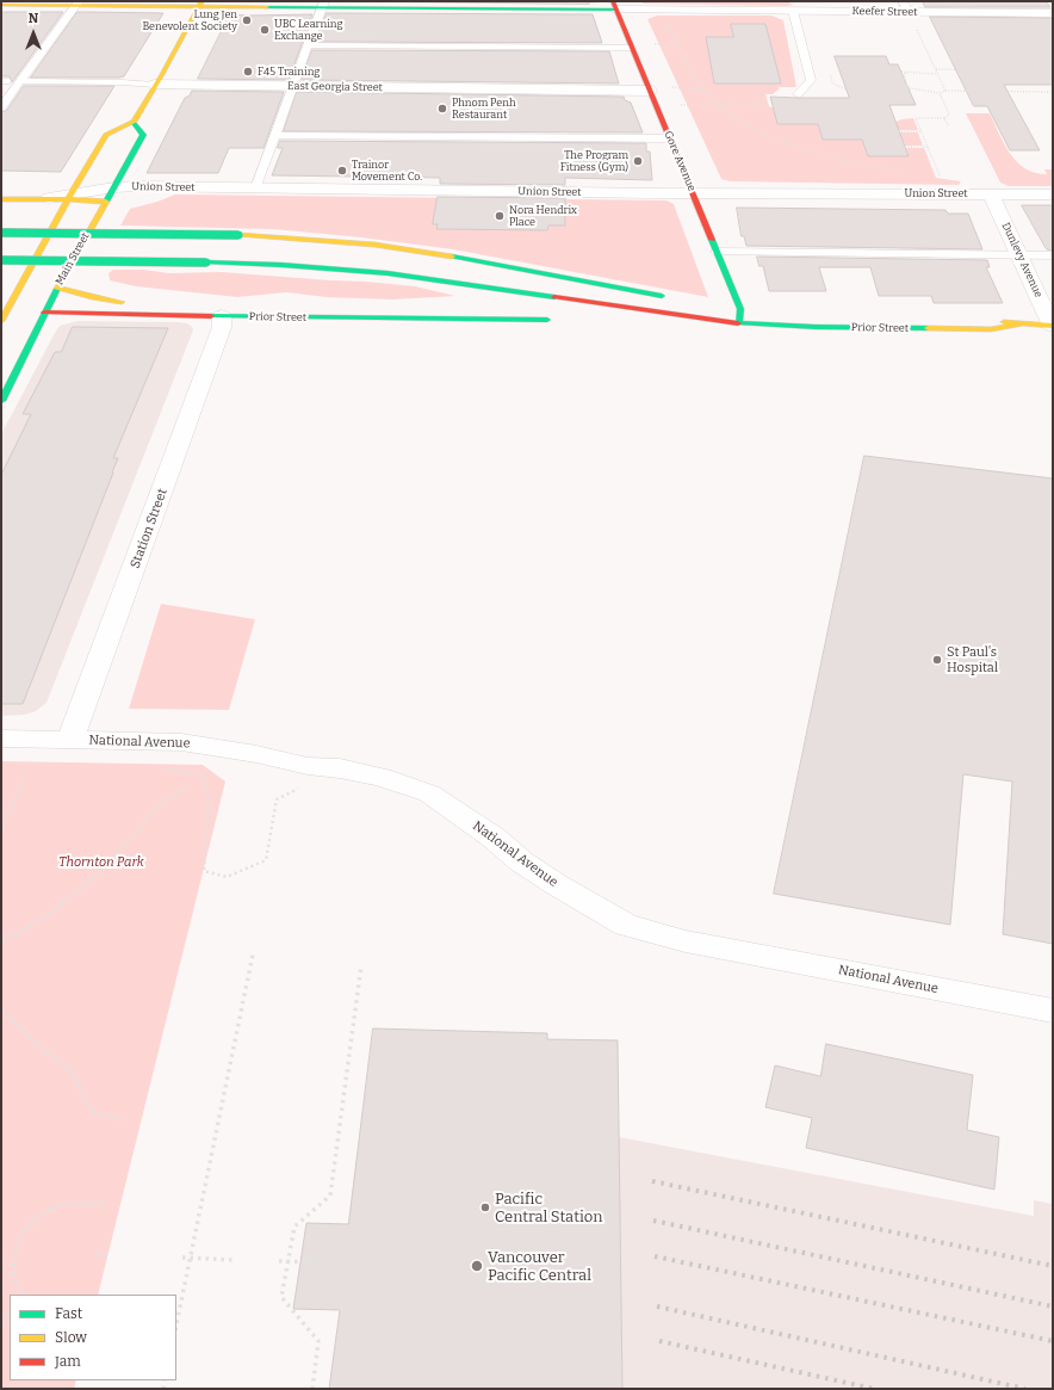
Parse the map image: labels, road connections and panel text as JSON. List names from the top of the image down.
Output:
{
  "streets": {
    "main road": [
      "Keefer Street",
      "Gore Avenue",
      "Main Street",
      "Prior Street"
    ],
    "street": [
      "East Georgia Street",
      "Union Street",
      "Dunlevy Avenue",
      "Station Street",
      "National Avenue"
    ]
  },
  "crossings": [
    ["Keefer Street", "Gore Avenue"],
    ["East Georgia Street", "Gore Avenue"],
    ["Gore Avenue", "Union Street"],
    ["Union Street", "Main Street"],
    ["Union Street", "Dunlevy Avenue"],
    ["Main Street", "Prior Street"],
    ["Dunlevy Avenue", "Prior Street"],
    ["Prior Street", "Station Street"],
    ["Station Street", "National Avenue"]
  ],
  "parks": ["Thornton Park"],
  "places": [
    "Lung Jen Benevolent Society",
    "UBC Learning Exchange",
    "F45 Training",
    "Phnom Penh Restaurant",
    "The Program Fitness (Gym)",
    "Trainor Movement Co.",
    "Nora Hendrix Place",
    "St Paul's Hospital",
    "Pacific Central Station",
    "Vancouver Pacific Central"
  ],
  "legend": ["Fast", "Slow", "Jam"],
  "north": "top"
}
